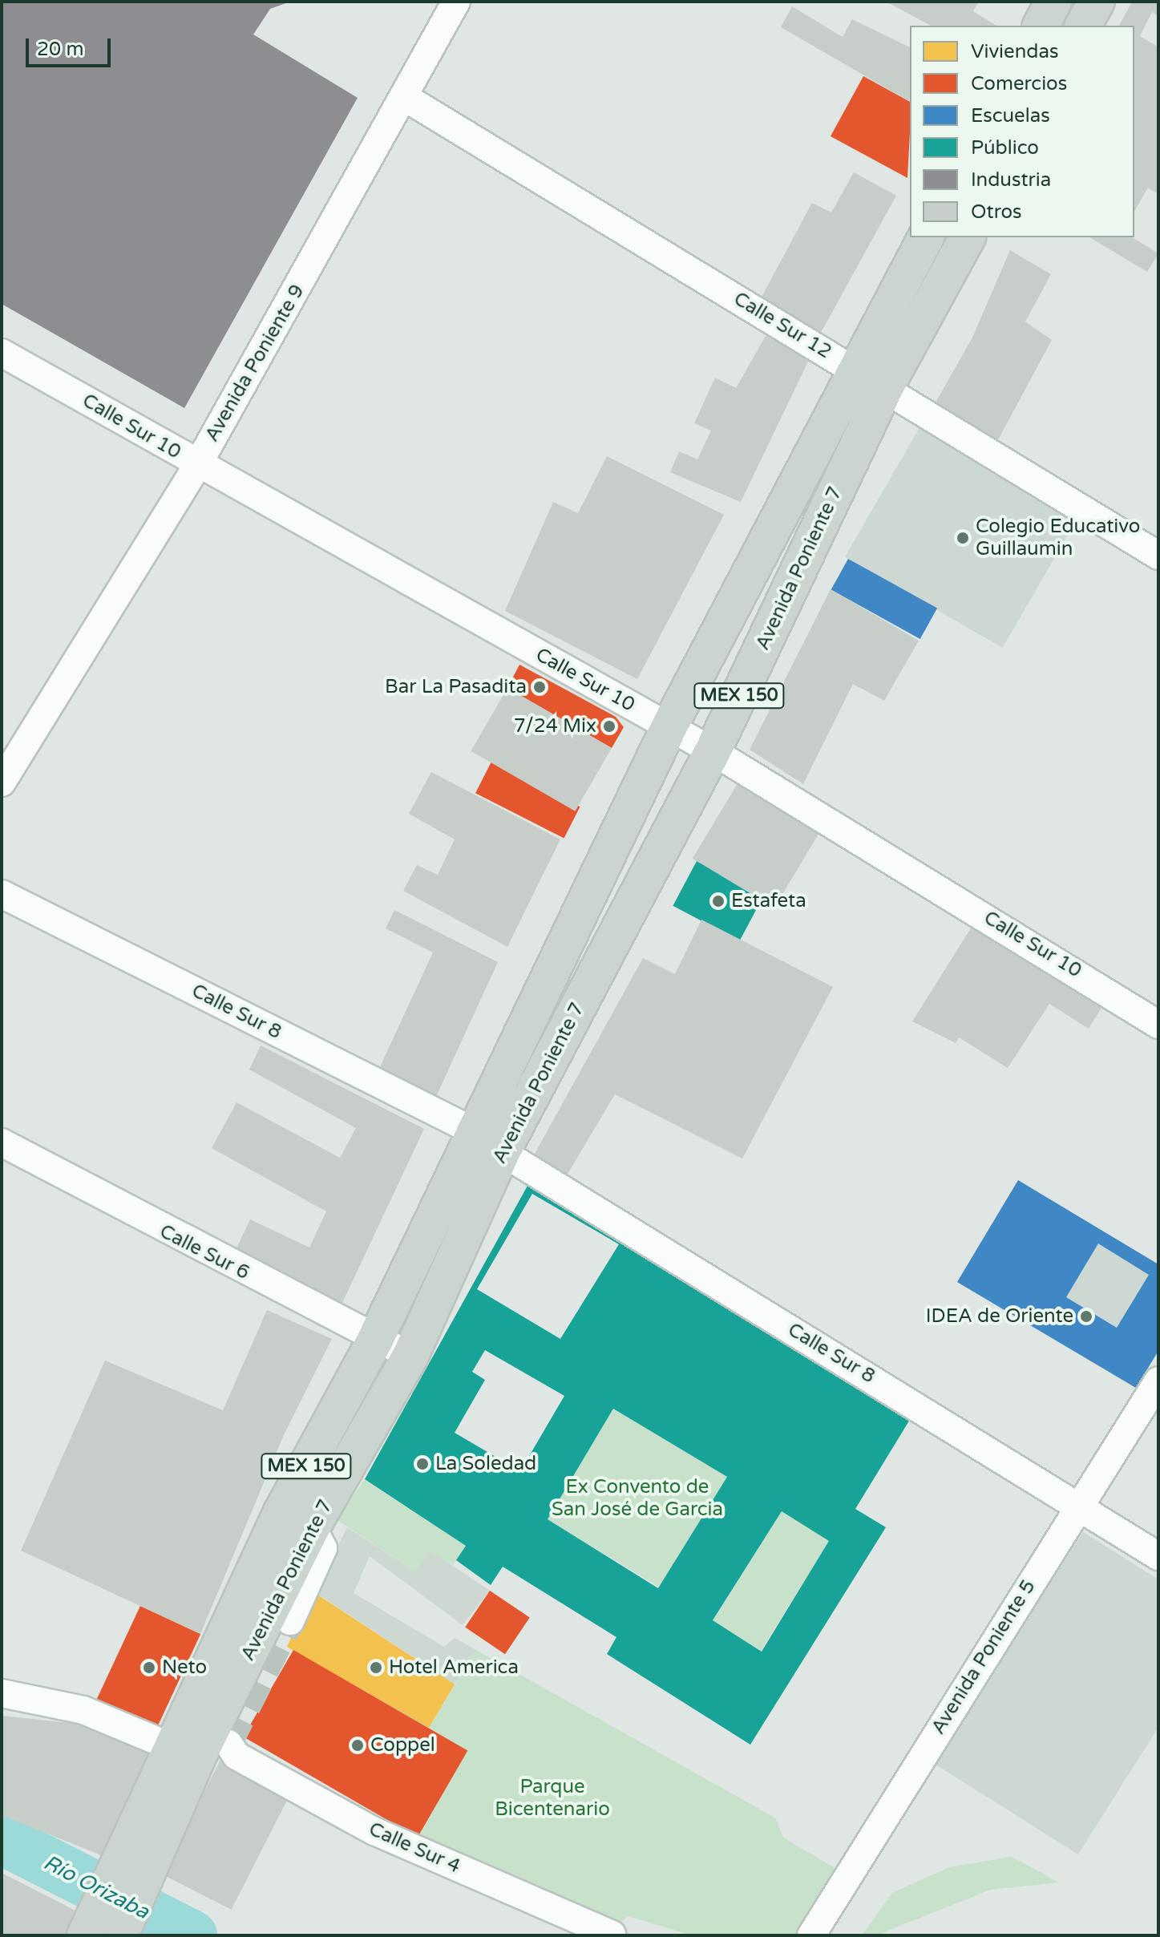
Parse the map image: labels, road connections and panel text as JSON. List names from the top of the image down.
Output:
{
  "streets": {
    "main road": ["Avenida Poniente 7", "MEX 150"],
    "street": [
      "Calle Sur 12",
      "Avenida Poniente 9",
      "Calle Sur 10",
      "Calle Sur 8",
      "Calle Sur 6",
      "Avenida Poniente 5",
      "Calle Sur 4"
    ]
  },
  "crossings": [
    ["Calle Sur 12", "Avenida Poniente 9"],
    ["Calle Sur 12", "Avenida Poniente 7"],
    ["Avenida Poniente 9", "Calle Sur 10"],
    ["Calle Sur 10", "Avenida Poniente 7"],
    ["Avenida Poniente 7", "Calle Sur 8"],
    ["Avenida Poniente 7", "Calle Sur 6"],
    ["Calle Sur 8", "Avenida Poniente 5"]
  ],
  "water": ["Río Orizaba"],
  "parks": ["Ex Convento de San José de Garcia", "Parque Bicentenario"],
  "places": [
    "Colegio Educativo Guillaumin",
    "Bar La Pasadita",
    "7/24 Mix",
    "Estafeta",
    "IDEA de Oriente",
    "La Soledad",
    "Neto",
    "Hotel America",
    "Coppel"
  ],
  "legend": [
    "Viviendas",
    "Comercios",
    "Escuelas",
    "Público",
    "Industria",
    "Otros"
  ],
  "scale_bar": "20 m"
}
